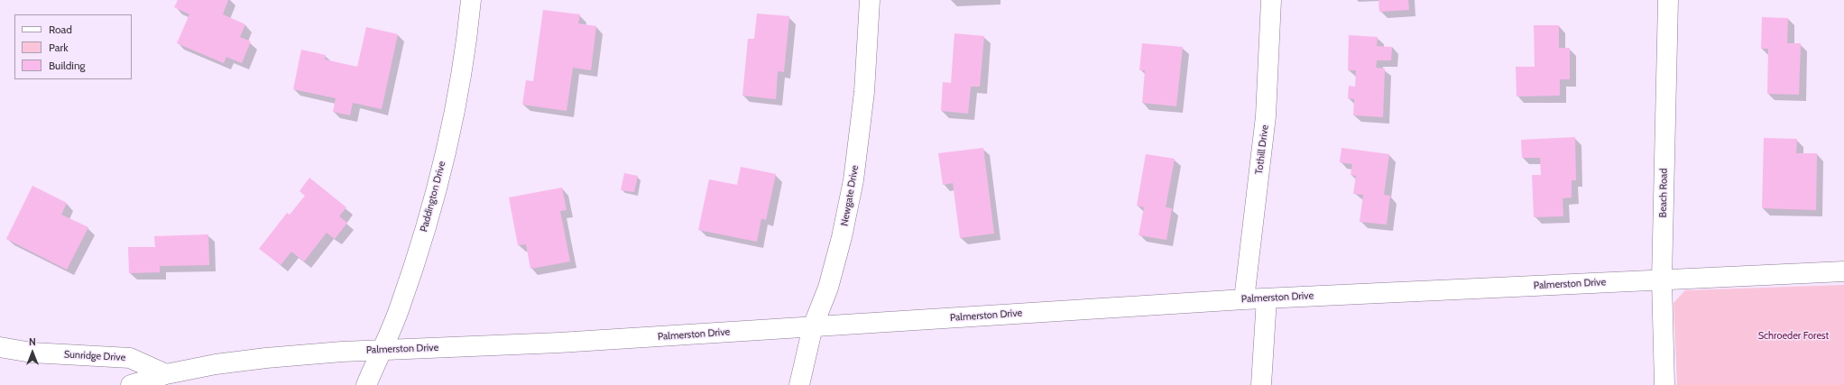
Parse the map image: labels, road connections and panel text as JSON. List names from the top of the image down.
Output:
{
  "streets": {
    "street": [
      "Tothill Drive",
      "Beach Road",
      "Newgate Drive",
      "Paddington Drive",
      "Palmerston Drive",
      "Sunridge Drive"
    ]
  },
  "crossings": [
    ["Tothill Drive", "Palmerston Drive"],
    ["Beach Road", "Palmerston Drive"],
    ["Newgate Drive", "Palmerston Drive"],
    ["Paddington Drive", "Palmerston Drive"],
    ["Palmerston Drive", "Sunridge Drive"]
  ],
  "parks": ["Schroeder Forest"],
  "legend": ["Road", "Park", "Building"],
  "north": "top"
}
